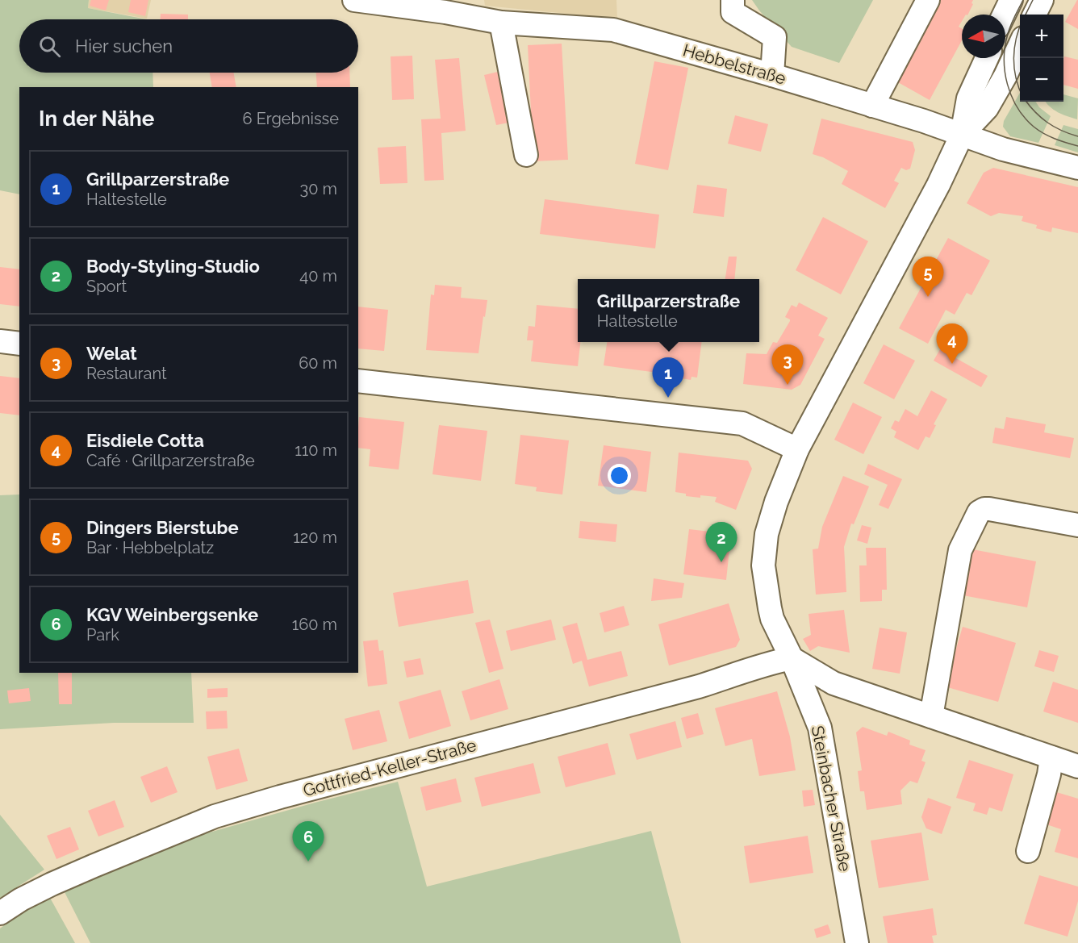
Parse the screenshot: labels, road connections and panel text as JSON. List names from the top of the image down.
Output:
{
  "streets": {
    "street": ["Hebbelstraße", "Gottfried-Keller-Straße", "Steinbacher Straße"]
  },
  "crossings": [
    ["Hebbelstraße", "Steinbacher Straße"],
    ["Gottfried-Keller-Straße", "Steinbacher Straße"]
  ],
  "north": "left",
  "page": {
    "map_buttons": ["+", "−"],
    "search": "Hier suchen",
    "heading": ["In der Nähe", "6 Ergebnisse"],
    "list": [
      {
        "mark": "1",
        "name": "Grillparzerstraße",
        "note": "Haltestelle",
        "value": "30 m"
      },
      {
        "mark": "2",
        "name": "Body-Styling-Studio",
        "note": "Sport",
        "value": "40 m"
      },
      {
        "mark": "3",
        "name": "Welat",
        "note": "Restaurant",
        "value": "60 m"
      },
      {
        "mark": "4",
        "name": "Eisdiele Cotta",
        "note": "Café · Grillparzerstraße",
        "value": "110 m"
      },
      {
        "mark": "5",
        "name": "Dingers Bierstube",
        "note": "Bar · Hebbelplatz",
        "value": "120 m"
      },
      {
        "mark": "6",
        "name": "KGV Weinbergsenke",
        "note": "Park",
        "value": "160 m"
      }
    ],
    "pins": [
      "5",
      "4",
      "3",
      "1",
      "2",
      "6"
    ],
    "popup": ["Grillparzerstraße", "Haltestelle"]
  }
}
